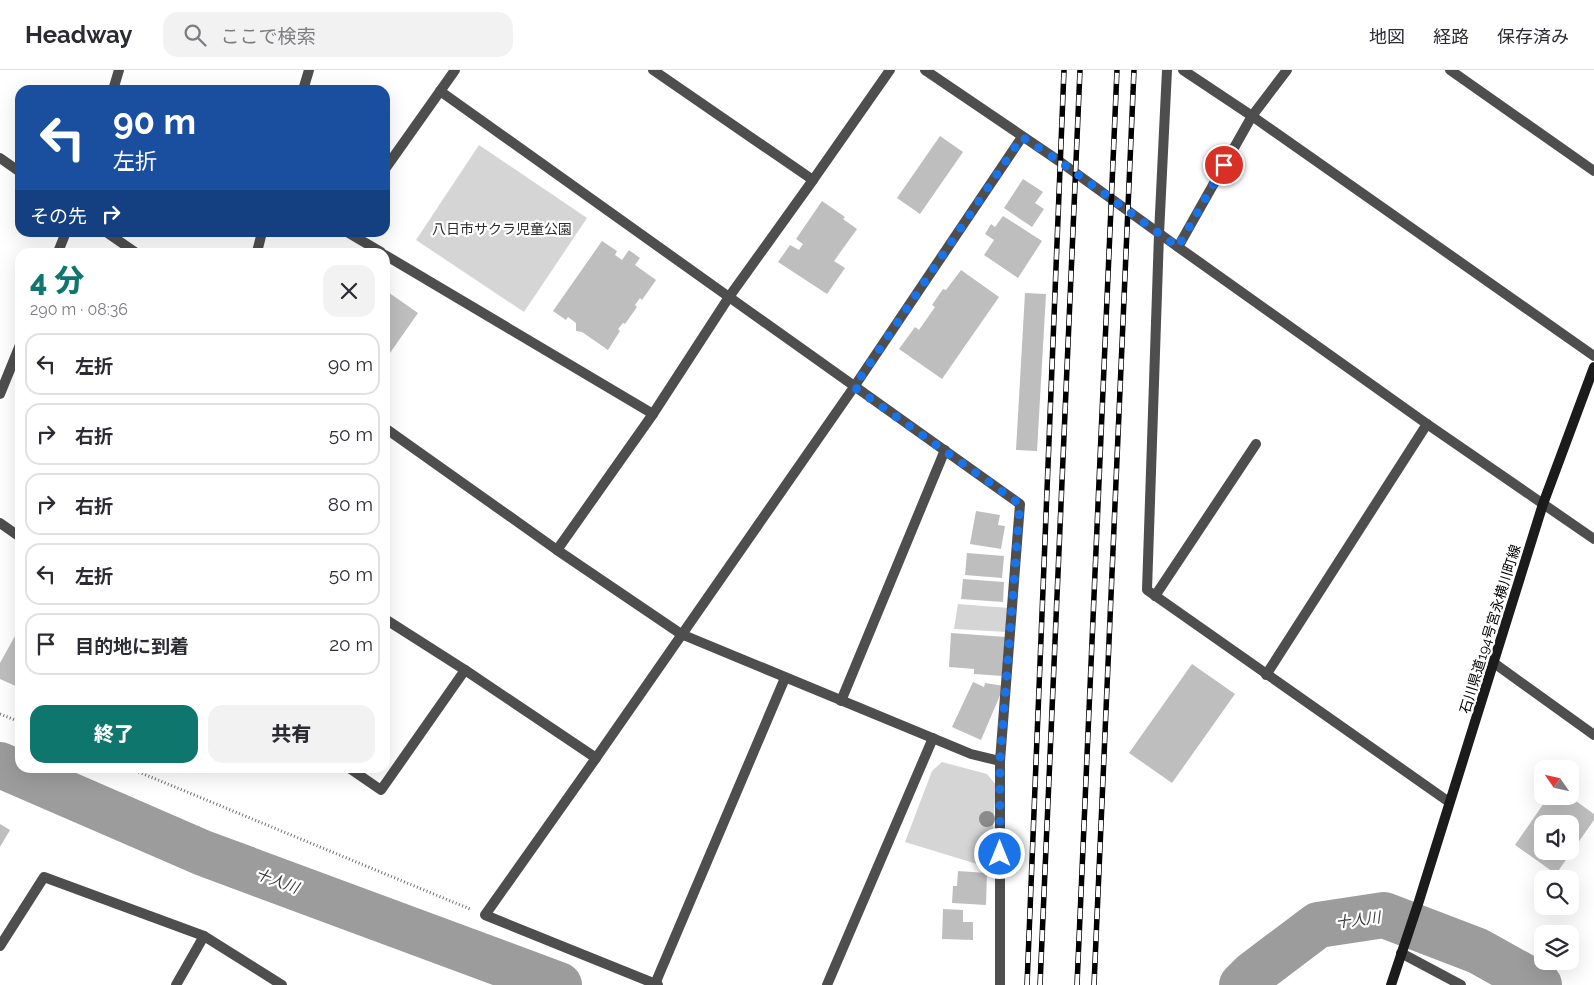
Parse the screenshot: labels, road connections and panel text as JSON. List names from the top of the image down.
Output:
{
  "streets": {
    "main road": ["石川県道194号宮永横川町線"]
  },
  "water": ["十人川"],
  "parks": ["八日市サクラ児童公園"],
  "north": "top left",
  "page": {
    "header": "Headway",
    "search": "ここで検索",
    "nav": ["地図", "経路", "保存済み"],
    "turn": ["90 m", "左折"],
    "then": "その先",
    "heading": ["4 分", "290 m · 08:36"],
    "list": [
      {
        "name": "左折",
        "value": "90 m"
      },
      {
        "name": "右折",
        "value": "50 m"
      },
      {
        "name": "右折",
        "value": "80 m"
      },
      {
        "name": "左折",
        "value": "50 m"
      },
      {
        "name": "目的地に到着",
        "value": "20 m"
      }
    ],
    "buttons": ["終了", "共有"]
  }
}
